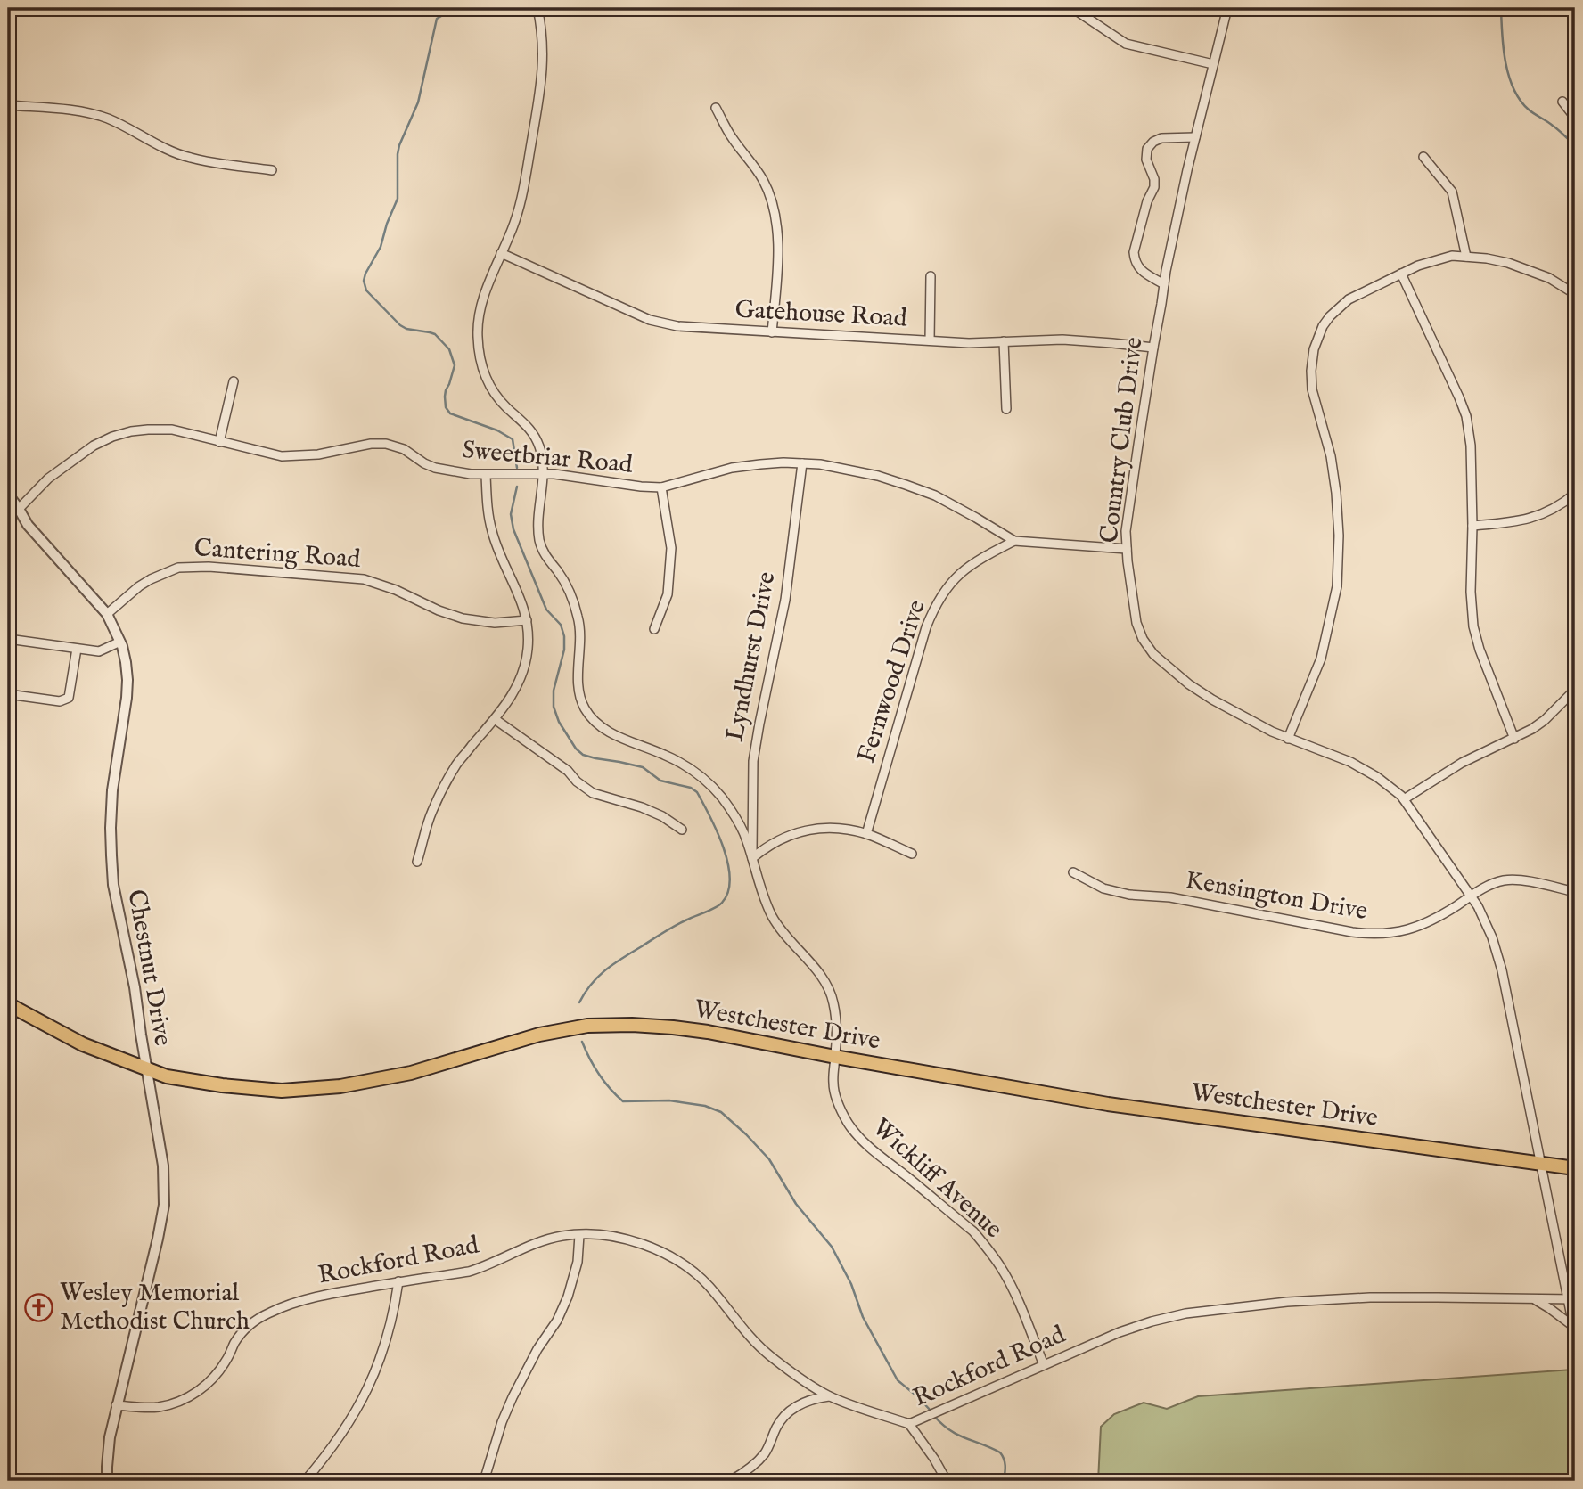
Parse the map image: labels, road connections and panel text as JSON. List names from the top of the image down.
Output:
{
  "streets": {
    "main road": ["Westchester Drive"],
    "street": [
      "Gatehouse Road",
      "Country Club Drive",
      "Sweetbriar Road",
      "Cantering Road",
      "Lyndhurst Drive",
      "Fernwood Drive",
      "Kensington Drive",
      "Chestnut Drive",
      "Wickliff Avenue",
      "Rockford Road"
    ]
  },
  "crossings": [
    ["Gatehouse Road", "Country Club Drive"],
    ["Gatehouse Road", "Wickliff Avenue"],
    ["Country Club Drive", "Sweetbriar Road"],
    ["Country Club Drive", "Kensington Drive"],
    ["Country Club Drive", "Westchester Drive"],
    ["Country Club Drive", "Rockford Road"],
    ["Sweetbriar Road", "Lyndhurst Drive"],
    ["Sweetbriar Road", "Fernwood Drive"],
    ["Sweetbriar Road", "Chestnut Drive"],
    ["Sweetbriar Road", "Wickliff Avenue"],
    ["Cantering Road", "Chestnut Drive"],
    ["Lyndhurst Drive", "Wickliff Avenue"],
    ["Chestnut Drive", "Westchester Drive"],
    ["Chestnut Drive", "Rockford Road"],
    ["Westchester Drive", "Wickliff Avenue"],
    ["Wickliff Avenue", "Rockford Road"]
  ],
  "places": {
    "church": ["Wesley Memorial Methodist Church"]
  }
}
